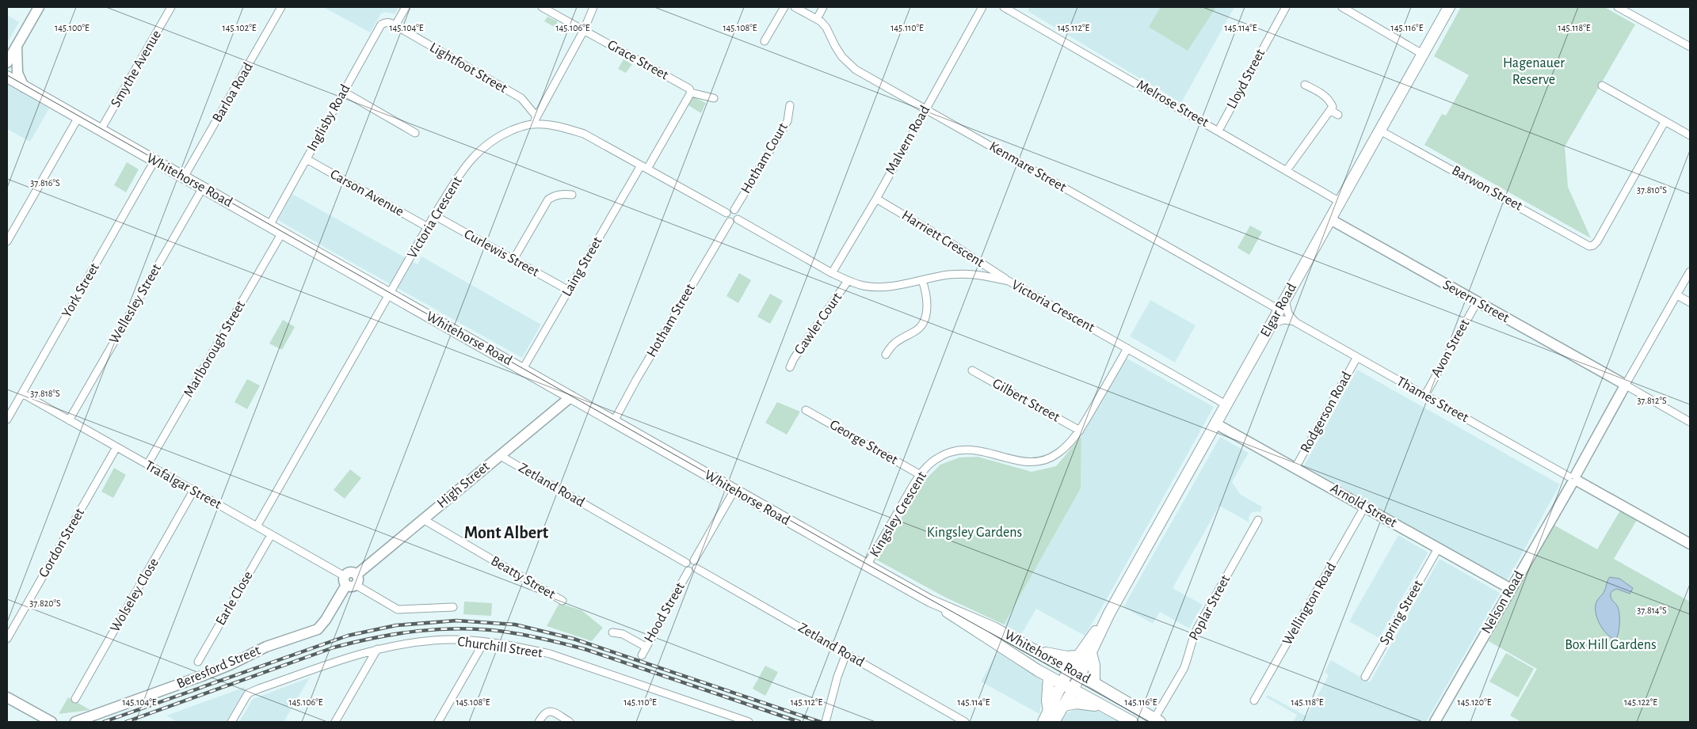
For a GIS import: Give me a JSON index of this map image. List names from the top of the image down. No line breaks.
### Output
{"streets":{"main road":["Whitehorse Road","Elgar Road"],"street":["Grace Street","Lightfoot Street","Smythe Avenue","Lloyd Street","Barloa Road","Melrose Street","Inglisby Road","Malvern Road","Hotham Court","Kenmare Street","Barwon Street","Carson Avenue","Victoria Crescent","Harriett Crescent","Curlewis Street","Laing Street","York Street","Severn Street","Wellesley Street","Hotham Street","Gawler Court","Avon Street","Marlborough Street","Thames Street","Gilbert Street","Rodgerson Road","George Street","Trafalgar Street","High Street","Zetland Road","Arnold Street","Kingsley Crescent","Gordon Street","Beatty Street","Wolseley Close","Earle Close","Nelson Road","Wellington Road","Poplar Street","Hood Street","Spring Street","Churchill Street","Beresford Street"]},"crossings":[["Grace Street","Laing Street"],["Lightfoot Street","Inglisby Road"],["Smythe Avenue","Whitehorse Road"],["Lloyd Street","Melrose Street"],["Barloa Road","Whitehorse Road"],["Melrose Street","Elgar Road"],["Inglisby Road","Whitehorse Road"],["Inglisby Road","Carson Avenue"],["Malvern Road","Kenmare Street"],["Malvern Road","Victoria Crescent"],["Malvern Road","Harriett Crescent"],["Hotham Court","Victoria Crescent"],["Hotham Court","Hotham Street"],["Kenmare Street","Elgar Road"],["Whitehorse Road","Victoria Crescent"],["Whitehorse Road","Laing Street"],["Whitehorse Road","York Street"],["Whitehorse Road","Wellesley Street"],["Whitehorse Road","Elgar Road"],["Whitehorse Road","Hotham Street"],["Whitehorse Road","Marlborough Street"],["Whitehorse Road","High Street"],["Whitehorse Road","Kingsley Crescent"],["Whitehorse Road","Poplar Street"],["Barwon Street","Elgar Road"],["Carson Avenue","Victoria Crescent"],["Victoria Crescent","Harriett Crescent"],["Victoria Crescent","Curlewis Street"],["Victoria Crescent","Laing Street"],["Victoria Crescent","Elgar Road"],["Victoria Crescent","Hotham Street"],["Victoria Crescent","Gawler Court"],["Victoria Crescent","Trafalgar Street"],["Victoria Crescent","Kingsley Crescent"],["Curlewis Street","Laing Street"],["York Street","Trafalgar Street"],["Severn Street","Elgar Road"],["Severn Street","Avon Street"],["Severn Street","Nelson Road"],["Wellesley Street","Trafalgar Street"],["Elgar Road","Arnold Street"],["Avon Street","Thames Street"],["Marlborough Street","Trafalgar Street"],["Thames Street","Rodgerson Road"],["Thames Street","Nelson Road"],["Gilbert Street","Kingsley Crescent"],["Rodgerson Road","Arnold Street"],["George Street","Kingsley Crescent"],["Trafalgar Street","High Street"],["Trafalgar Street","Gordon Street"],["Trafalgar Street","Wolseley Close"],["Trafalgar Street","Earle Close"],["High Street","Zetland Road"],["High Street","Beatty Street"],["High Street","Beresford Street"],["Zetland Road","Hood Street"],["Arnold Street","Nelson Road"],["Arnold Street","Wellington Road"],["Arnold Street","Spring Street"]],"districts":["Mont Albert"],"parks":["Hagenauer Reserve","Kingsley Gardens","Box Hill Gardens"],"coordinates":["145.104°E","145.112°E","145.114°E","145.118°E","145.100°E","145.102°E","145.106°E","145.108°E","145.110°E","145.116°E","37.816°S","37.810°S","37.818°S","37.812°S","37.820°S","37.814°S","145.120°E","145.122°E"]}
